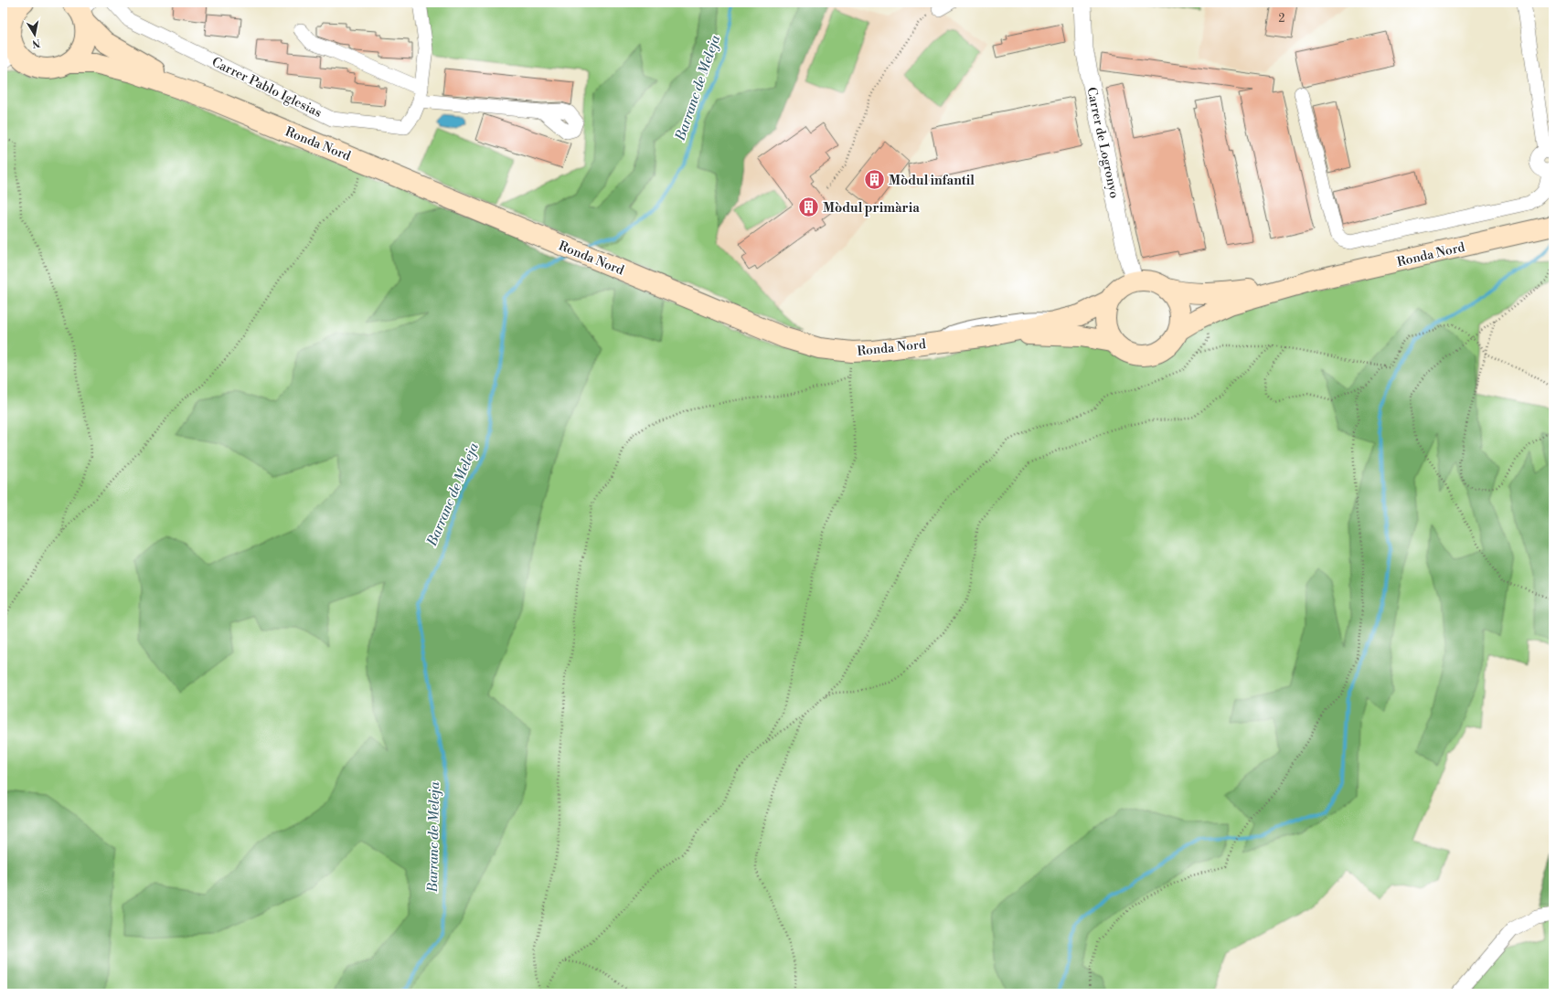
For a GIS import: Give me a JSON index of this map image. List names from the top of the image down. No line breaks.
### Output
{"streets":{"main road":["Ronda Nord"],"street":["Carrer Pablo Iglesias","Carrer de Logronyo"]},"crossings":[["Carrer de Logronyo","Ronda Nord"]],"water":["Barranc de Meleja"],"places":{"building":["Mòdul infantil","Mòdul primària"]},"house_numbers":["2"],"north":"bottom"}
